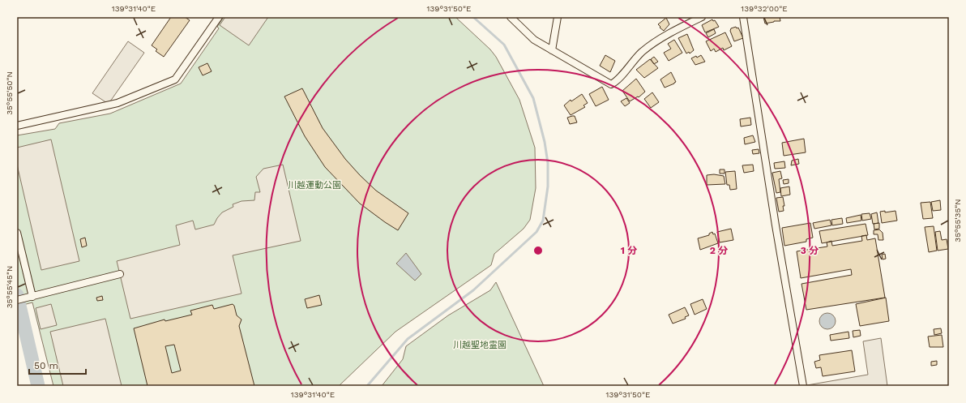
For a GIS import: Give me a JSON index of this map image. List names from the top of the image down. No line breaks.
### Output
{"parks":["川越運動公園","川越聖地霊園"],"scale_bar":"50 m","coordinates":["139°31'40\"E","139°31'50\"E","139°32'00\"E","35°55'50\"N","35°55'35\"N","35°55'45\"N"],"rings":["1 分","2 分","3 分"]}
